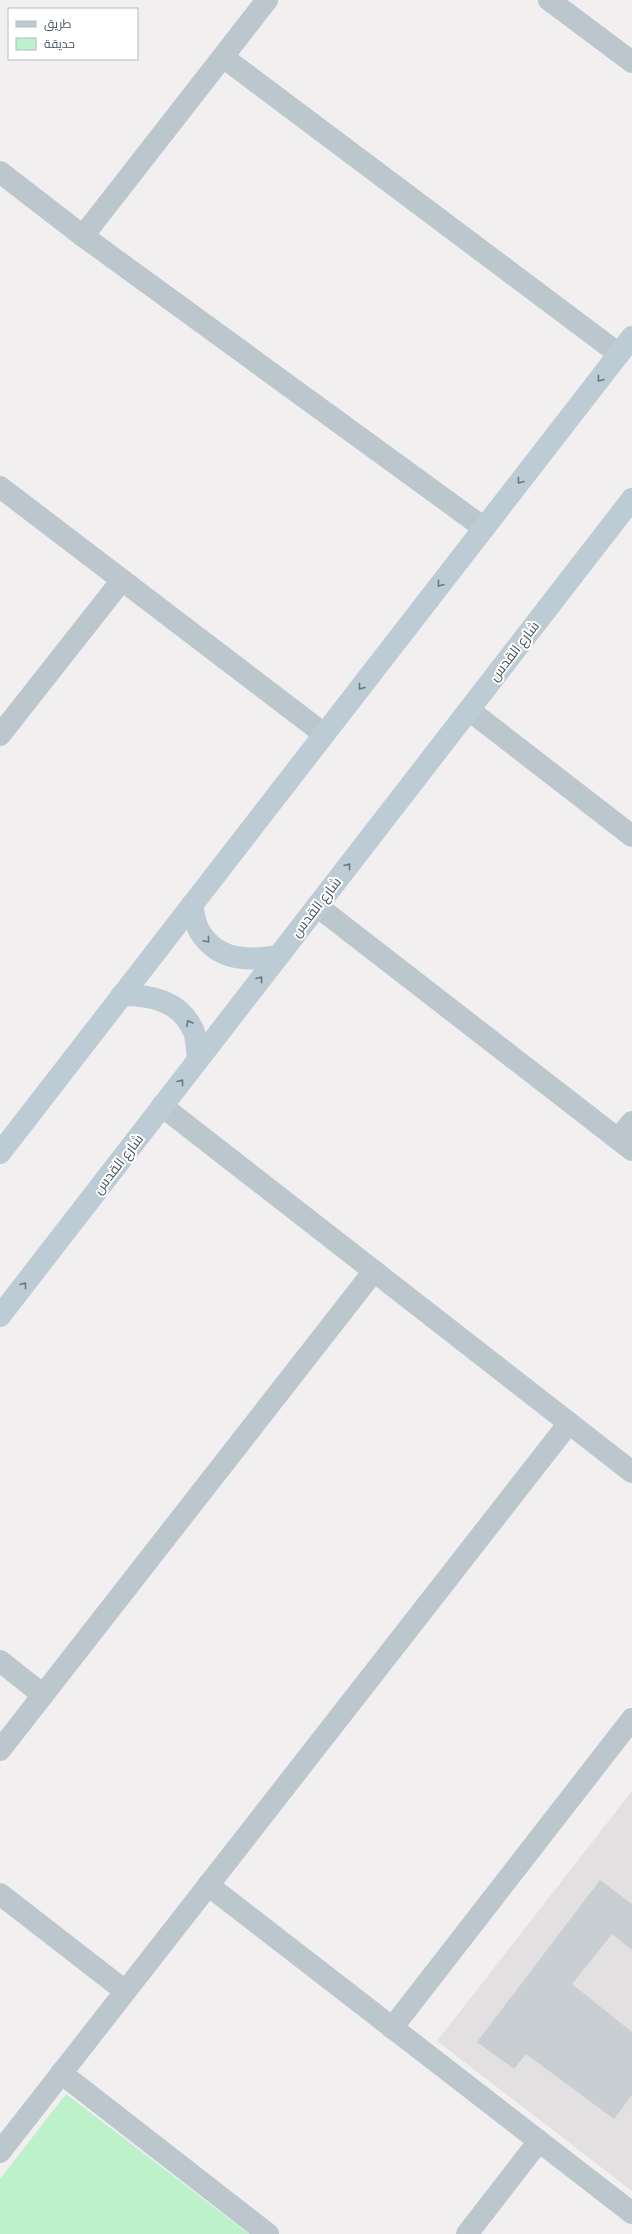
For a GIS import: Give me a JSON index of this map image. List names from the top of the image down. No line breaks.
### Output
{"streets":{"main road":["شارع القدس"]},"legend":["طريق","حديقة"]}
